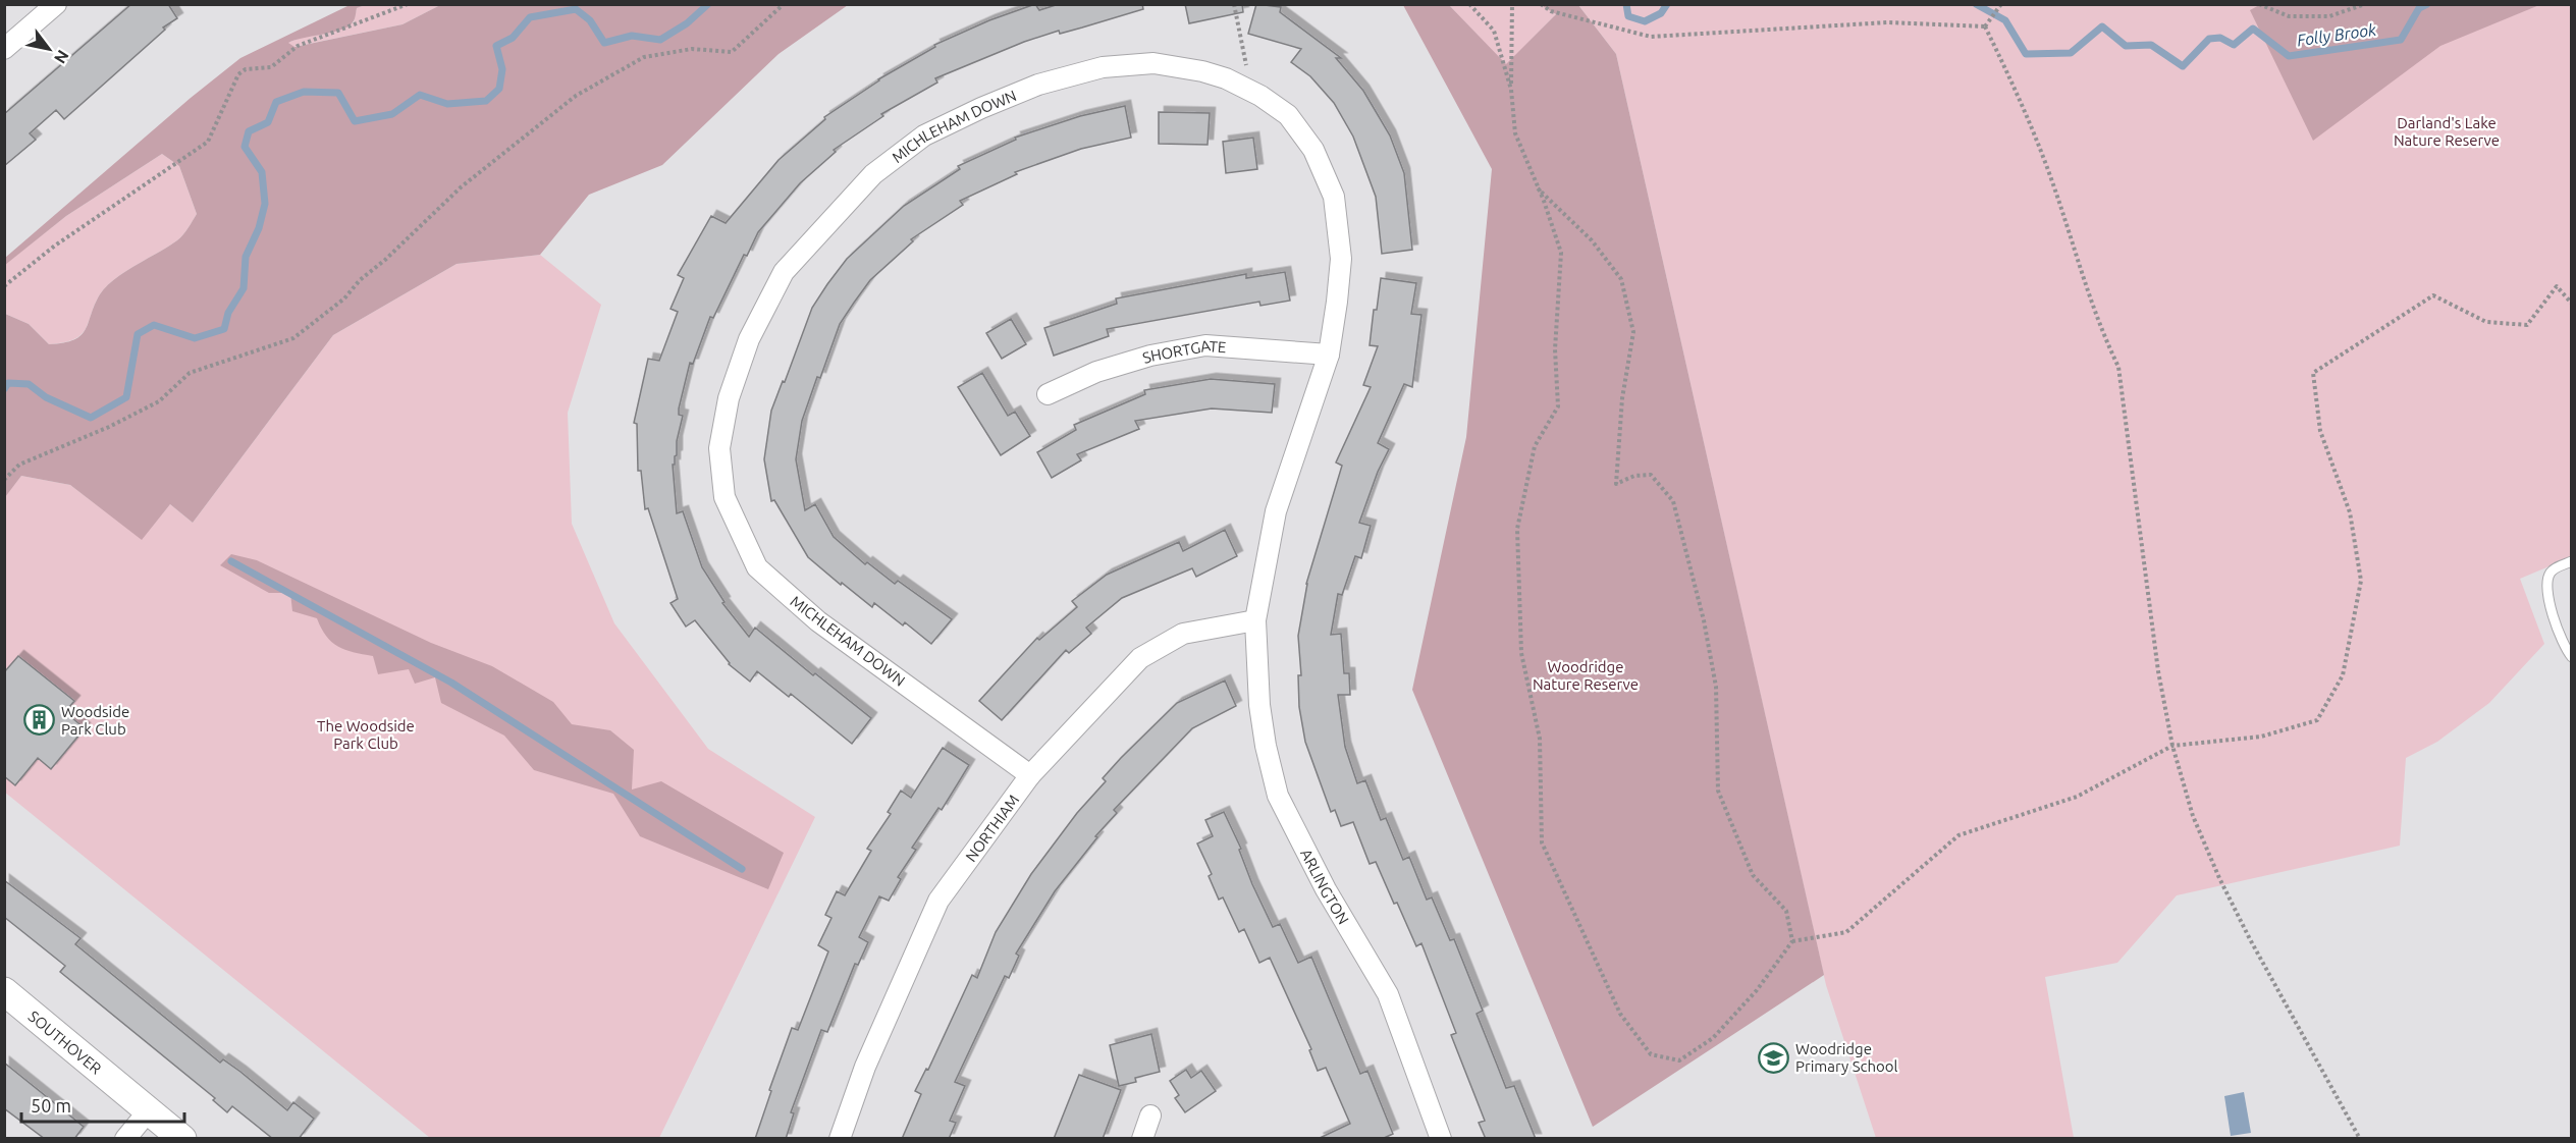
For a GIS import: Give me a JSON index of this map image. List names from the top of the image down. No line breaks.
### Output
{"streets":{"street":["MICHLEHAM DOWN","SHORTGATE","NORTHIAM","ARLINGTON","SOUTHOVER"]},"crossings":[["MICHLEHAM DOWN","SHORTGATE"],["MICHLEHAM DOWN","NORTHIAM"],["MICHLEHAM DOWN","ARLINGTON"],["NORTHIAM","ARLINGTON"]],"water":["Folly Brook"],"parks":["Darland's Lake Nature Reserve","Woodridge Nature Reserve","The Woodside Park Club"],"places":{"building":["Woodside Park Club"],"school or university":["Woodridge Primary School"]},"scale_bar":"50 m","north":"bottom right"}
